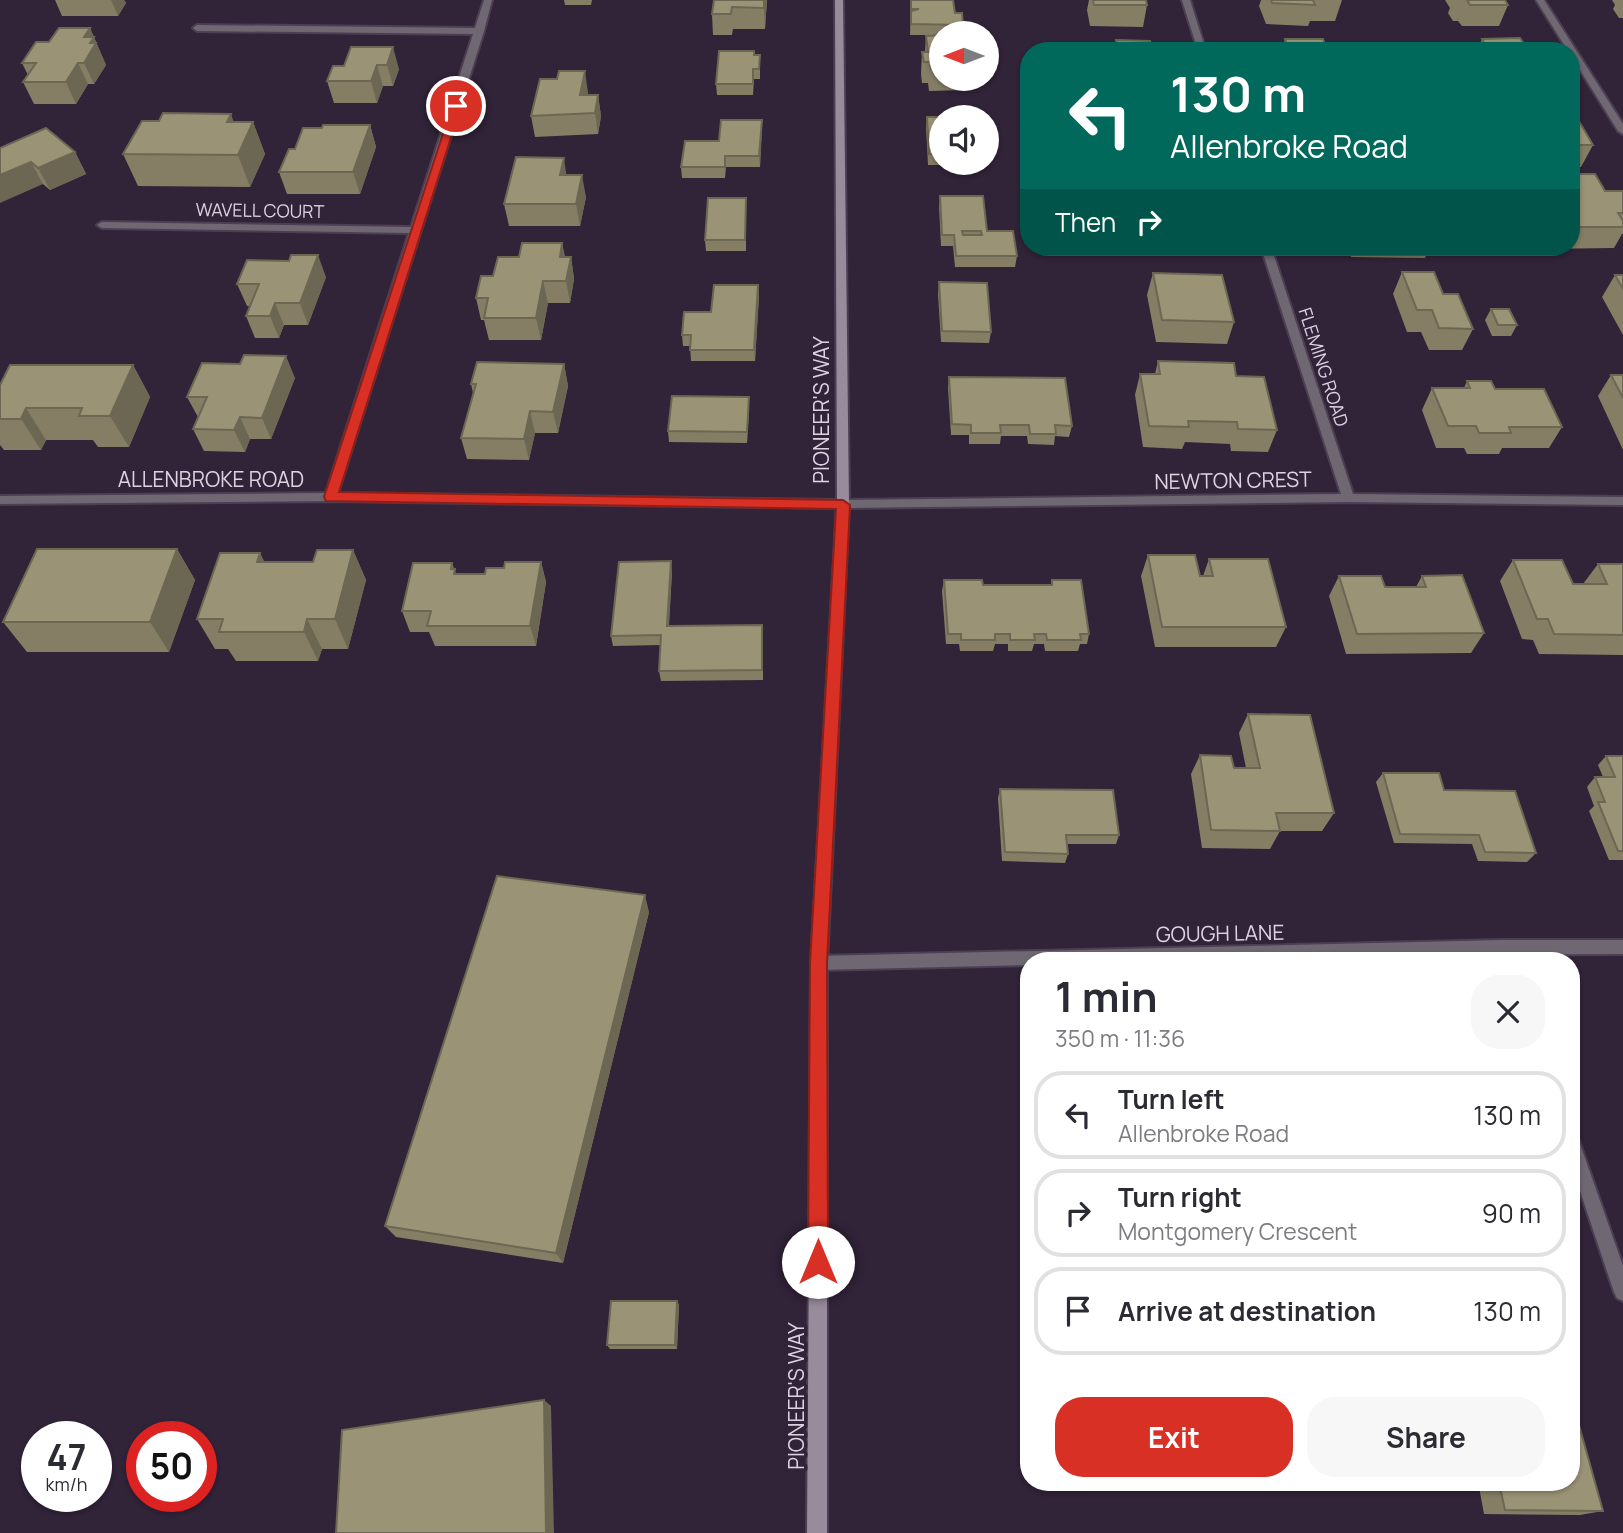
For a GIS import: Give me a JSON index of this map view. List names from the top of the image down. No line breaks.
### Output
{"streets":{"main road":["PIONEER'S WAY"],"street":["WAVELL COURT","FLEMING ROAD","ALLENBROKE ROAD","NEWTON CREST","GOUGH LANE"]},"crossings":[["FLEMING ROAD","NEWTON CREST"],["PIONEER'S WAY","ALLENBROKE ROAD"],["PIONEER'S WAY","NEWTON CREST"],["PIONEER'S WAY","GOUGH LANE"],["ALLENBROKE ROAD","NEWTON CREST"]],"north":"left","page":{"turn":["130 m","Allenbroke Road"],"then":"Then","heading":["1 min","350 m · 11:36"],"list":[{"name":"Turn left","note":"Allenbroke Road","value":"130 m"},{"name":"Turn right","note":"Montgomery Crescent","value":"90 m"},{"name":"Arrive at destination","value":"130 m"}],"buttons":["Exit","Share"],"speed":"47 km/h","limit":"50"}}
